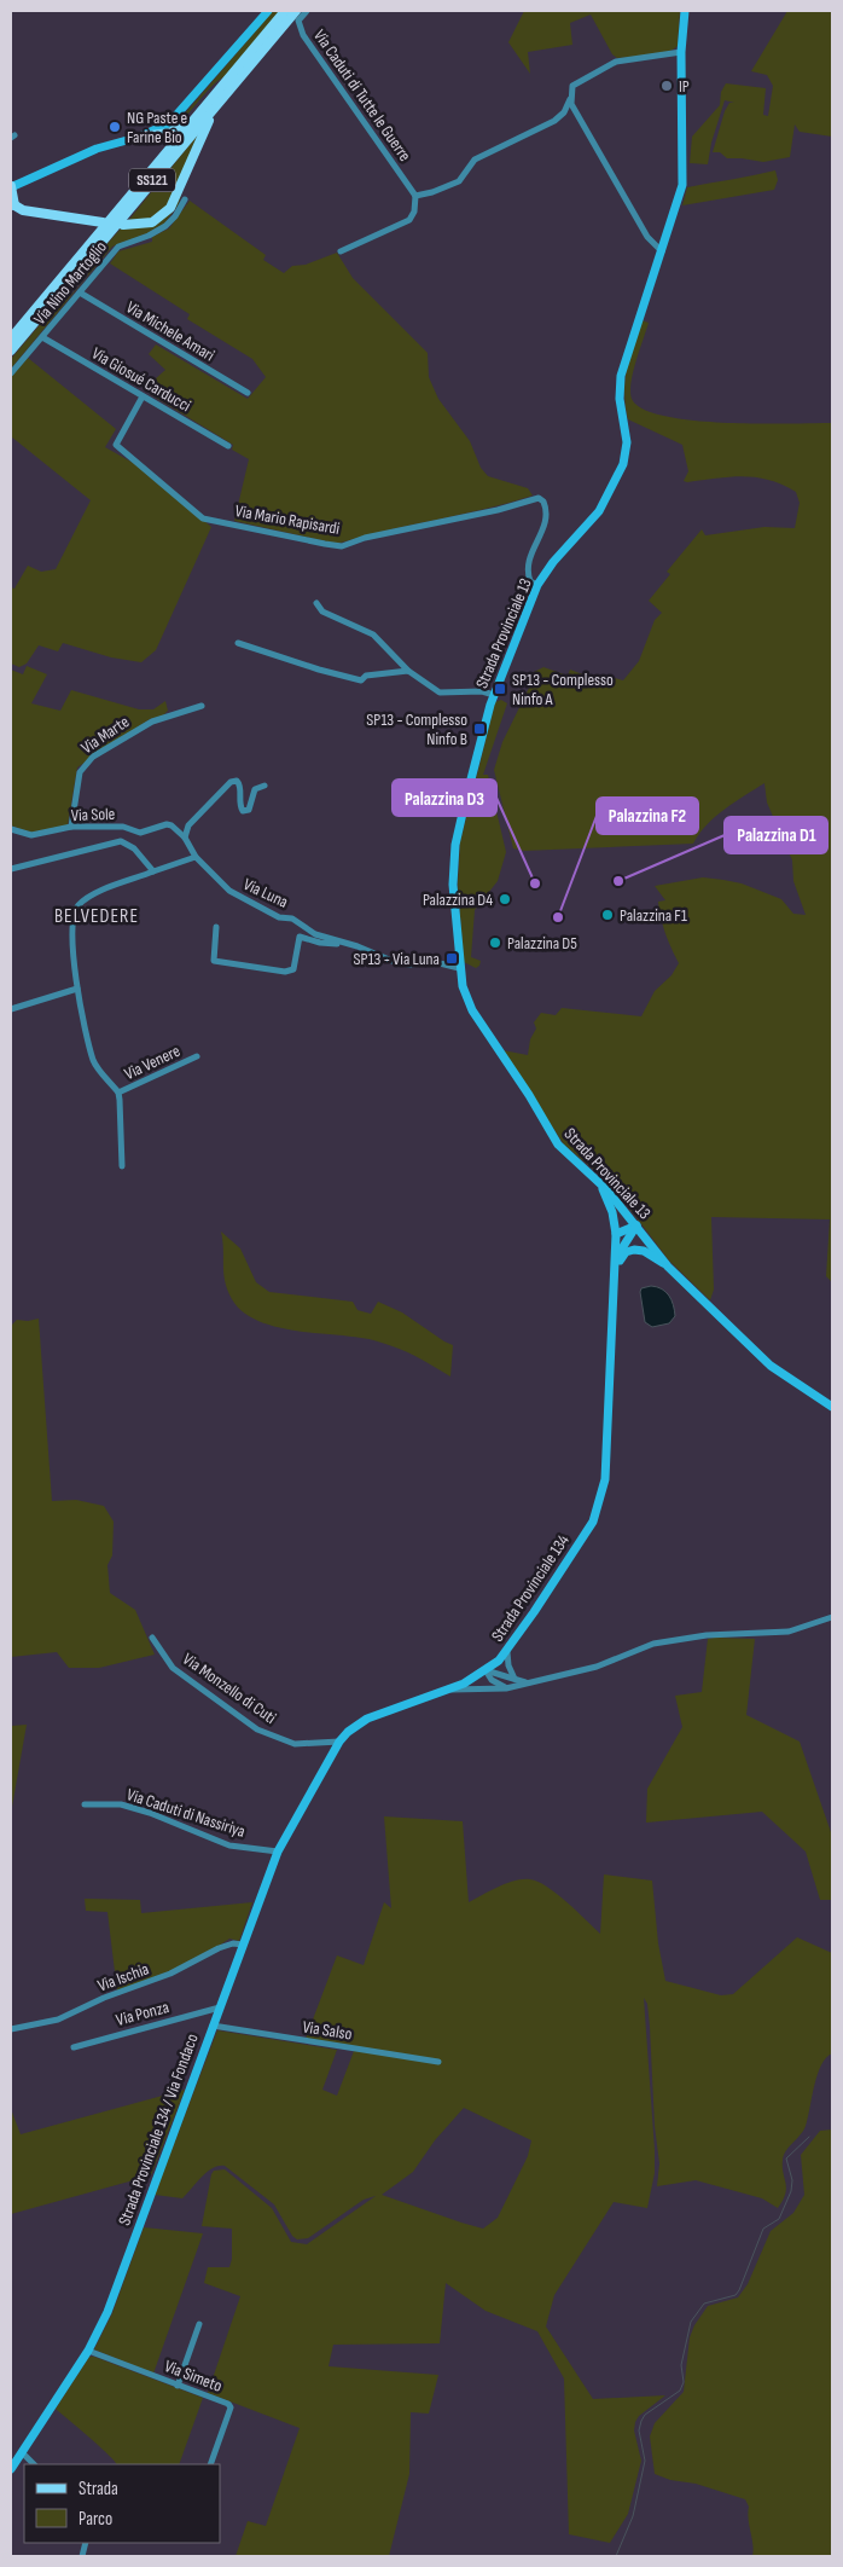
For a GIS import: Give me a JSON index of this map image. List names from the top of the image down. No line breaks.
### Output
{"streets":{"main road":["SS121","Strada Provinciale 13","Strada Provinciale 134","Strada Provinciale 134 / Via Fondaco"],"street":["Via Caduti di Tutte le Guerre","Via Nino Martoglio","Via Michele Amari","Via Giosué Carducci","Via Mario Rapisardi","Via Marte","Via Sole","Via Luna","Via Venere","Via Monzello di Cuti","Via Caduti di Nassiriya","Via Ischia","Via Ponza","Via Salso","Via Simeto"]},"crossings":[["Via Nino Martoglio","Via Michele Amari"],["Via Nino Martoglio","Via Giosué Carducci"],["Via Giosué Carducci","Via Mario Rapisardi"],["Via Mario Rapisardi","Strada Provinciale 13"],["Strada Provinciale 13","Via Luna"],["Via Marte","Via Sole"],["Strada Provinciale 134","Via Monzello di Cuti"],["Strada Provinciale 134","Via Caduti di Nassiriya"],["Strada Provinciale 134","Strada Provinciale 134 / Via Fondaco"],["Via Caduti di Nassiriya","Strada Provinciale 134 / Via Fondaco"],["Via Ischia","Strada Provinciale 134 / Via Fondaco"],["Via Ponza","Strada Provinciale 134 / Via Fondaco"],["Via Salso","Strada Provinciale 134 / Via Fondaco"],["Strada Provinciale 134 / Via Fondaco","Via Simeto"]],"districts":["BELVEDERE"],"places":{"other":["IP","NG Paste e Farine Bio","Palazzina D1","Palazzina D3","Palazzina D4","Palazzina F1","Palazzina F2","Palazzina D5"],"transit":["SP13 - Complesso Ninfo A","SP13 - Complesso Ninfo B","SP13 - Via Luna"]},"legend":["Strada","Parco"]}
